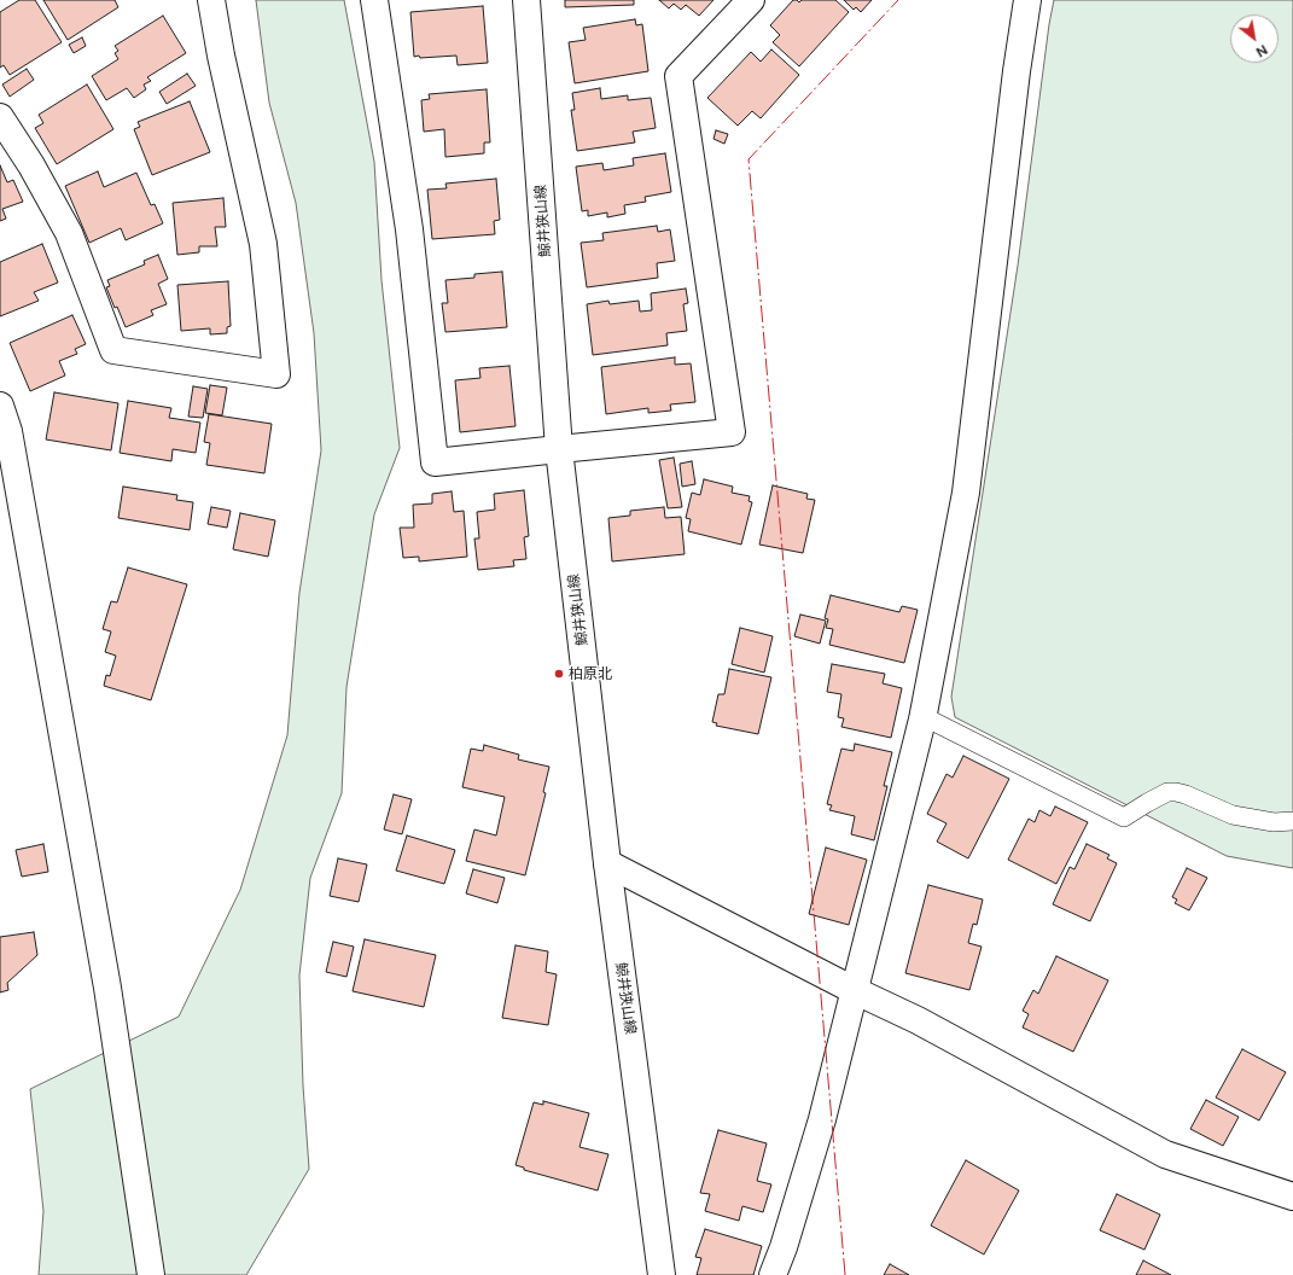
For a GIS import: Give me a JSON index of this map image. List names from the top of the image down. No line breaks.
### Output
{"streets":{"street":["鯨井狭山線"]},"places":["柏原北"],"north":"bottom right"}
